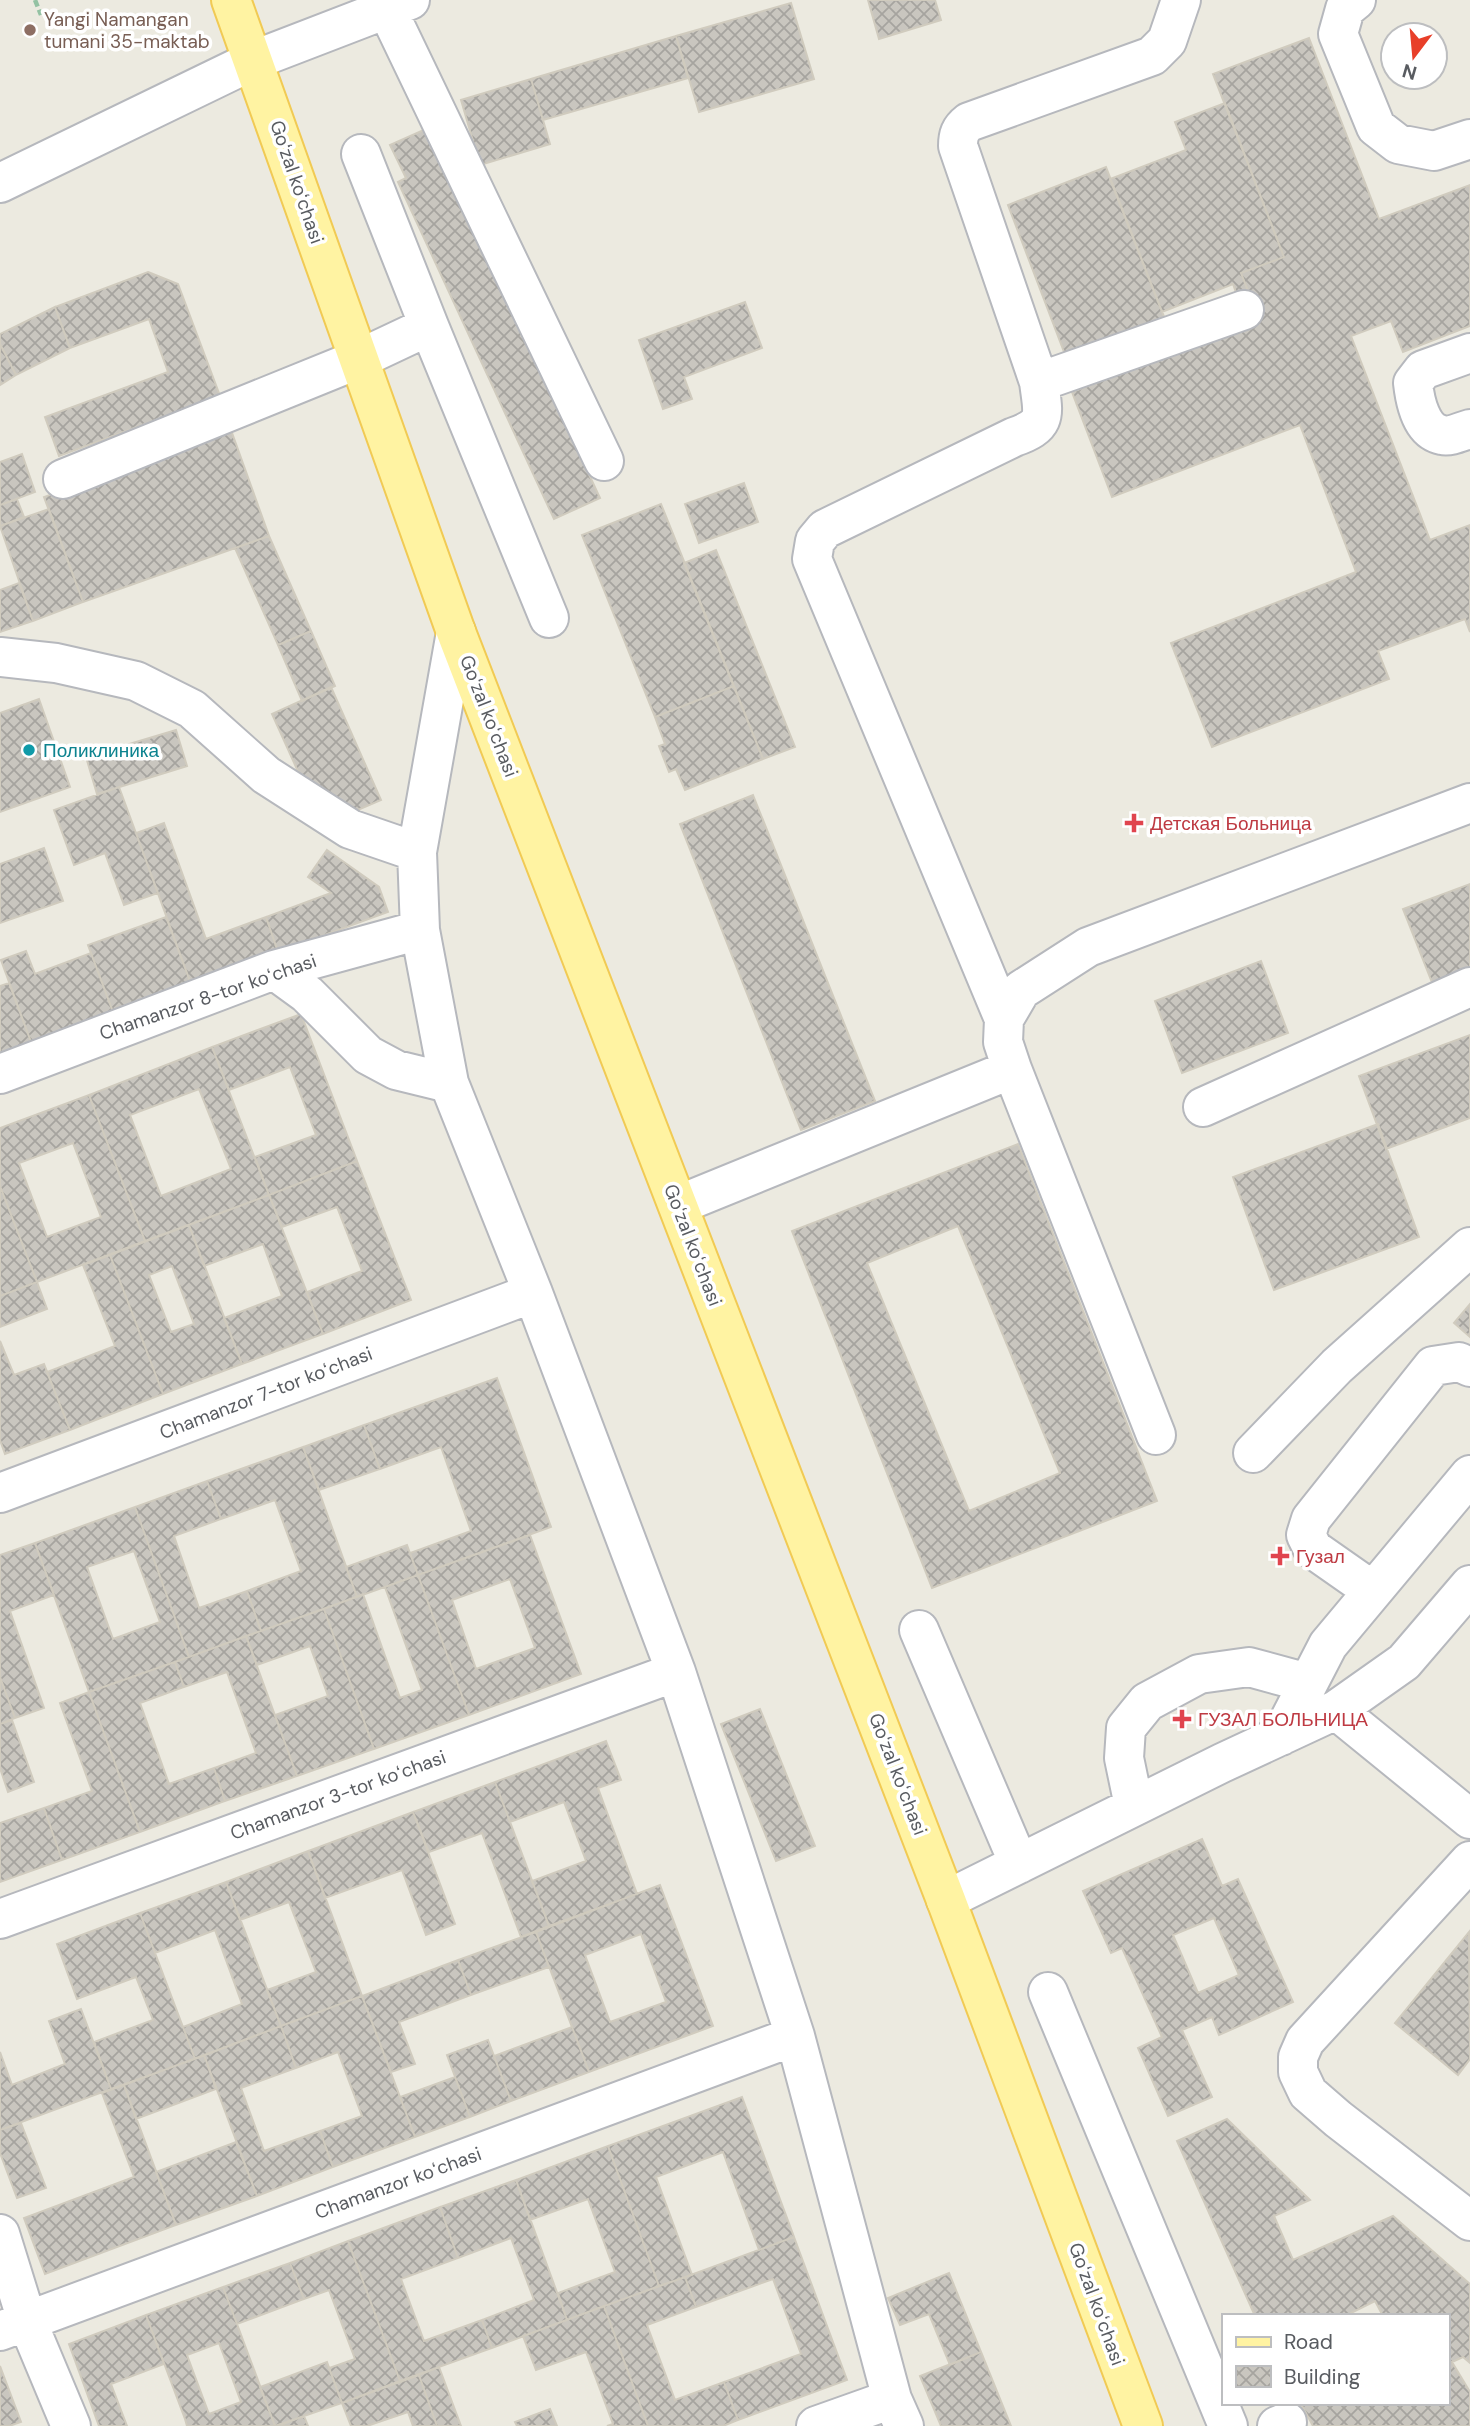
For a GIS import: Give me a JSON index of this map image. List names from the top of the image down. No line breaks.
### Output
{"streets":{"main road":["Goʻzal koʻchasi"],"street":["Chamanzor 8-tor koʻchasi","Chamanzor 7-tor koʻchasi","Chamanzor 3-tor koʻchasi","Chamanzor koʻchasi"]},"places":{"other":["Yangi Namangan tumani 35-maktab","Поликлиника"],"health":["Детская Больница","Гузал","ГУЗАЛ БОЛЬНИЦА"]},"legend":["Road","Building"],"north":"bottom"}
